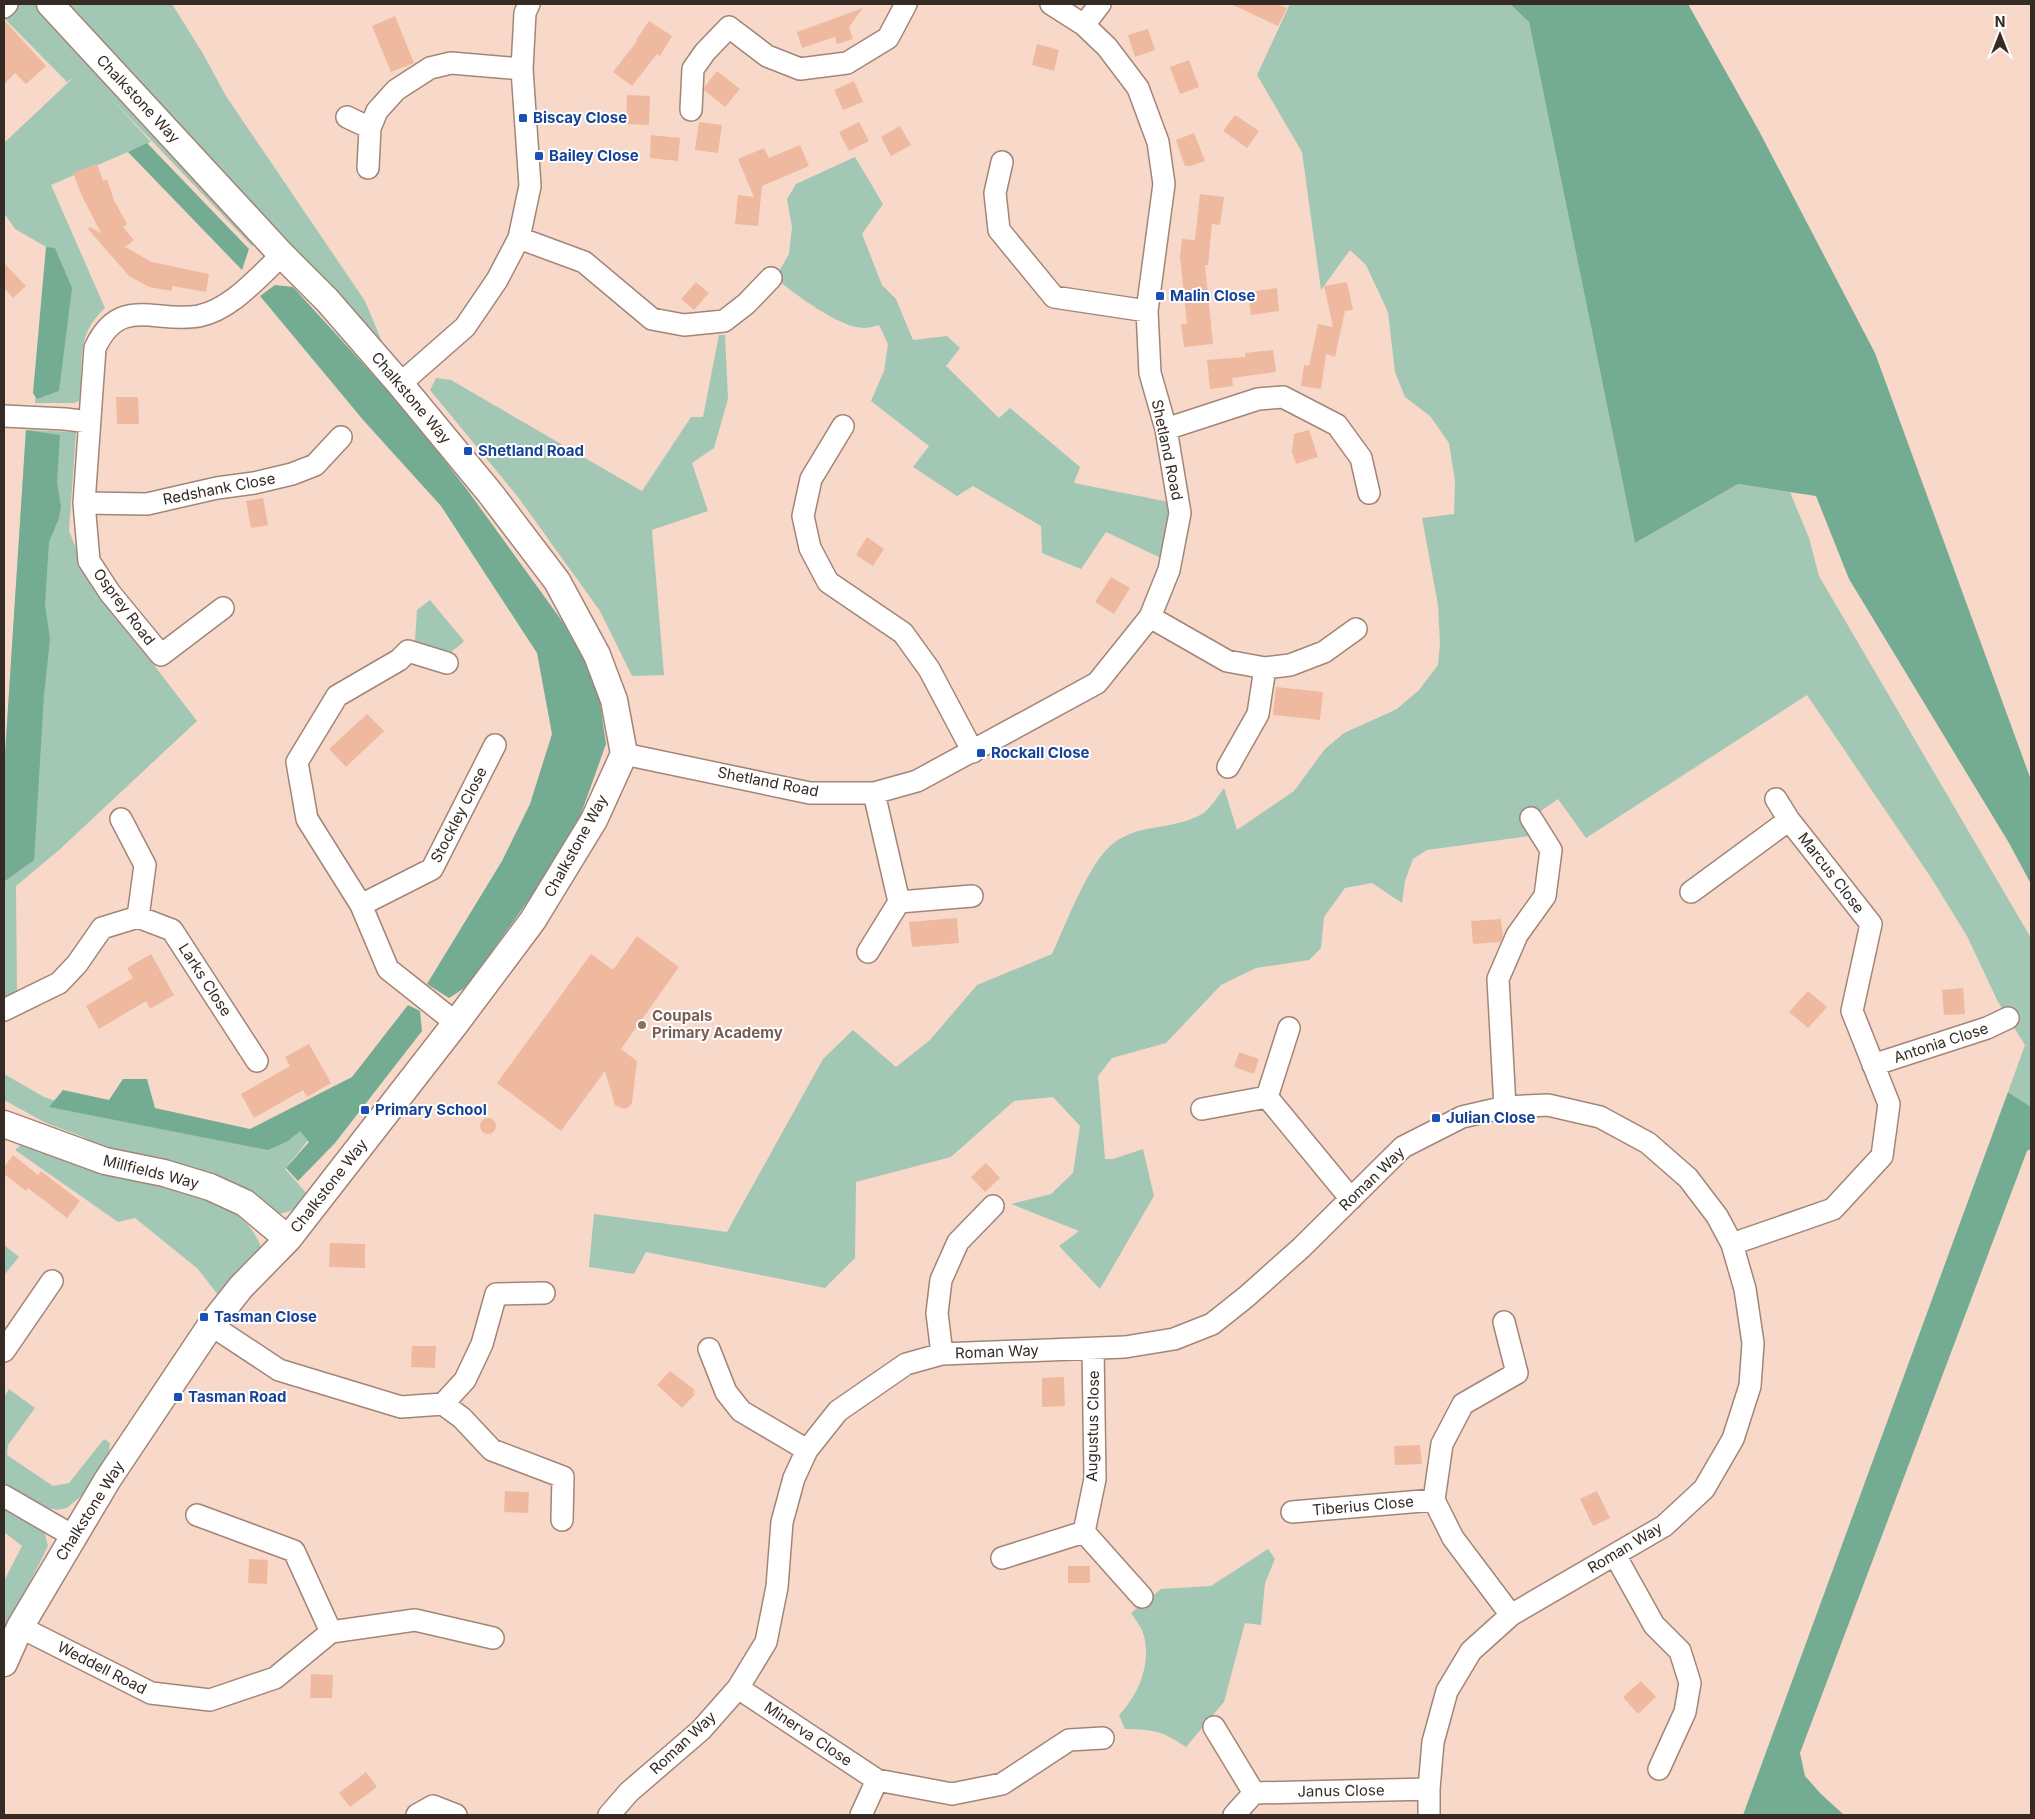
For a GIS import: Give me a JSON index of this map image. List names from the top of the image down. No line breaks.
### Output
{"streets":{"street":["Chalkstone Way","Shetland Road","Redshank Close","Osprey Road","Stockley Close","Marcus Close","Larks Close","Antonia Close","Millfields Way","Roman Way","Augustus Close","Tiberius Close","Weddell Road","Minerva Close","Janus Close"]},"crossings":[["Chalkstone Way","Shetland Road"],["Chalkstone Way","Osprey Road"],["Chalkstone Way","Millfields Way"],["Chalkstone Way","Weddell Road"],["Redshank Close","Osprey Road"],["Marcus Close","Antonia Close"],["Marcus Close","Roman Way"],["Roman Way","Augustus Close"],["Roman Way","Tiberius Close"],["Roman Way","Minerva Close"],["Roman Way","Janus Close"]],"places":{"transit":["Biscay Close","Bailey Close","Malin Close","Shetland Road","Rockall Close","Primary School","Julian Close","Tasman Close","Tasman Road"],"other":["Coupals Primary Academy"]},"north":"top"}
